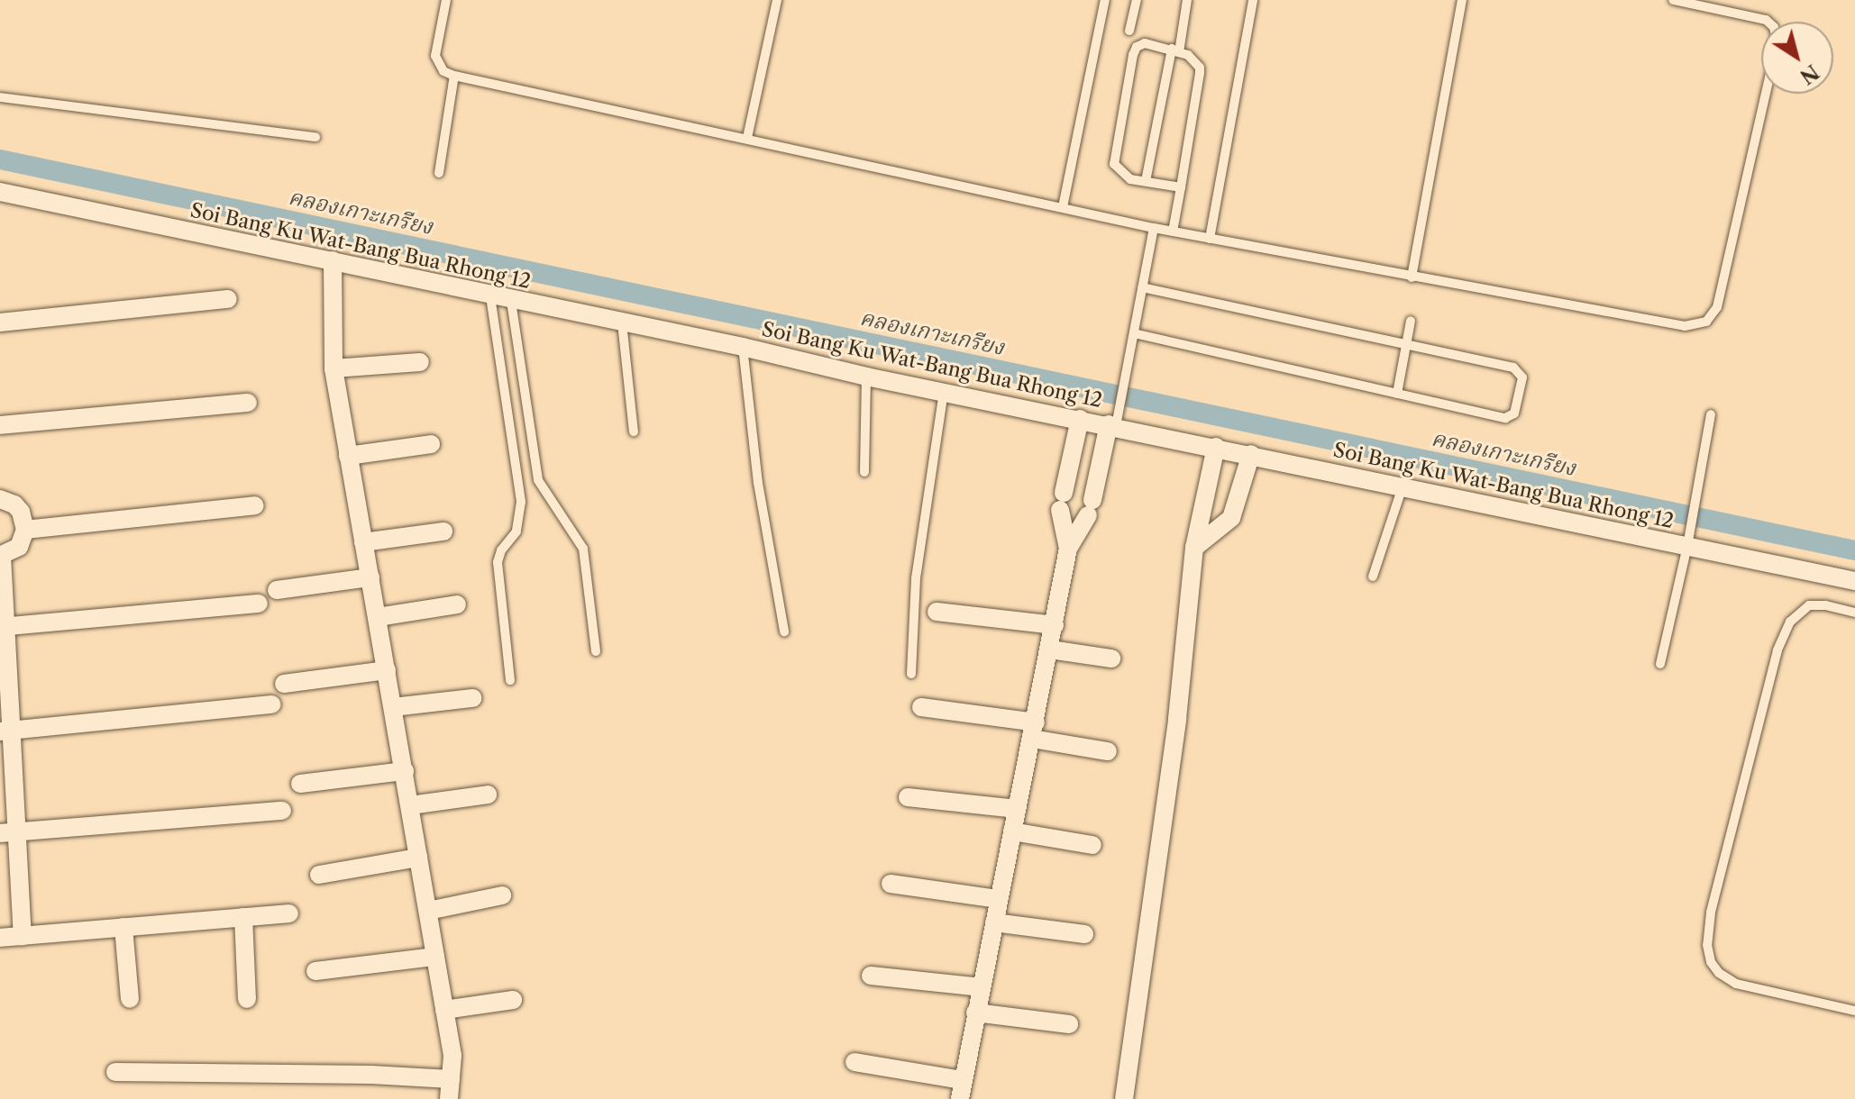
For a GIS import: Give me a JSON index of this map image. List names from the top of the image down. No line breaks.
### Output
{"streets":{"street":["Soi Bang Ku Wat-Bang Bua Rhong 12"]},"water":["คลองเกาะเกรียง"],"north":"bottom right"}
